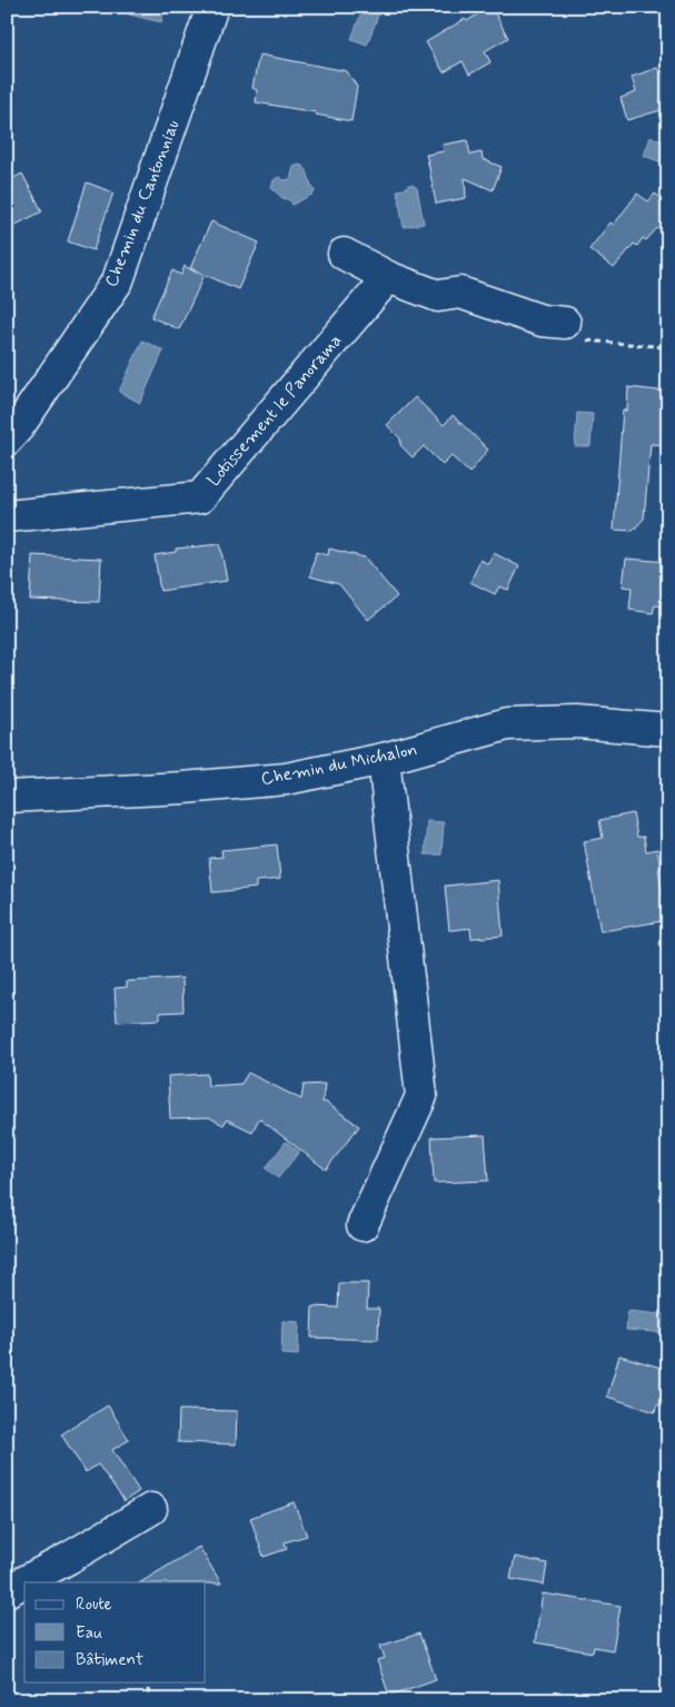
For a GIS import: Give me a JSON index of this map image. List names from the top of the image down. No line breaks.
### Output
{"streets":{"street":["Chemin du Cantonniau","Lotissement le Panorama","Chemin du Michalon"]},"legend":["Route","Eau","Bâtiment"]}
